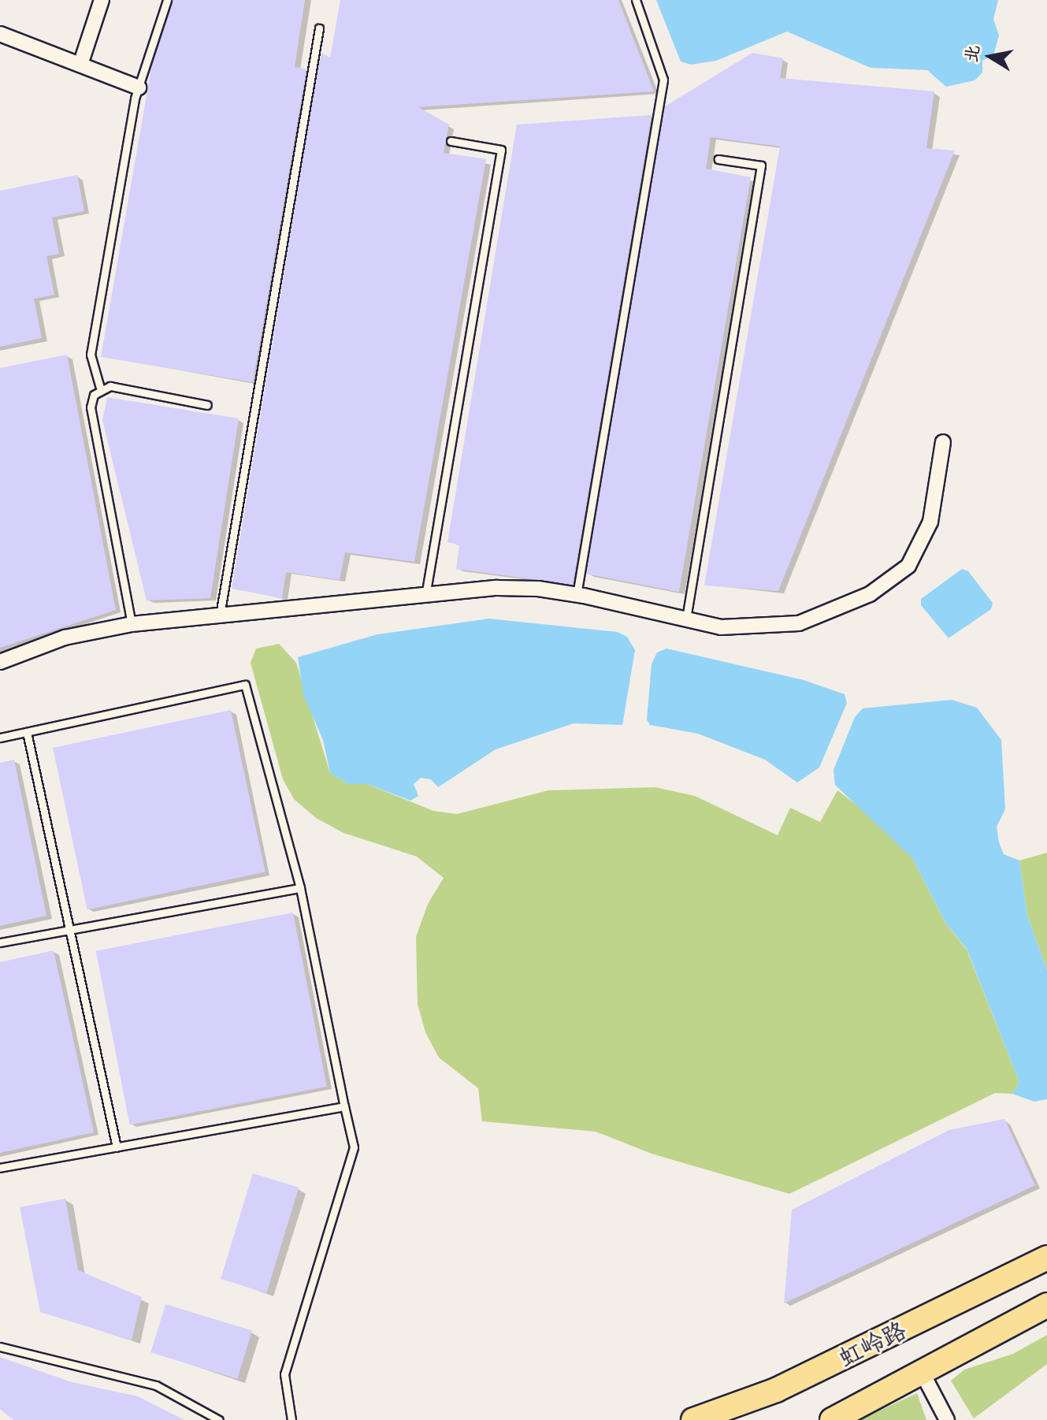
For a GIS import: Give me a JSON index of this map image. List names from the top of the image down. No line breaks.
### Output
{"streets":{"main road":["虹岭路"]},"north":"left"}
